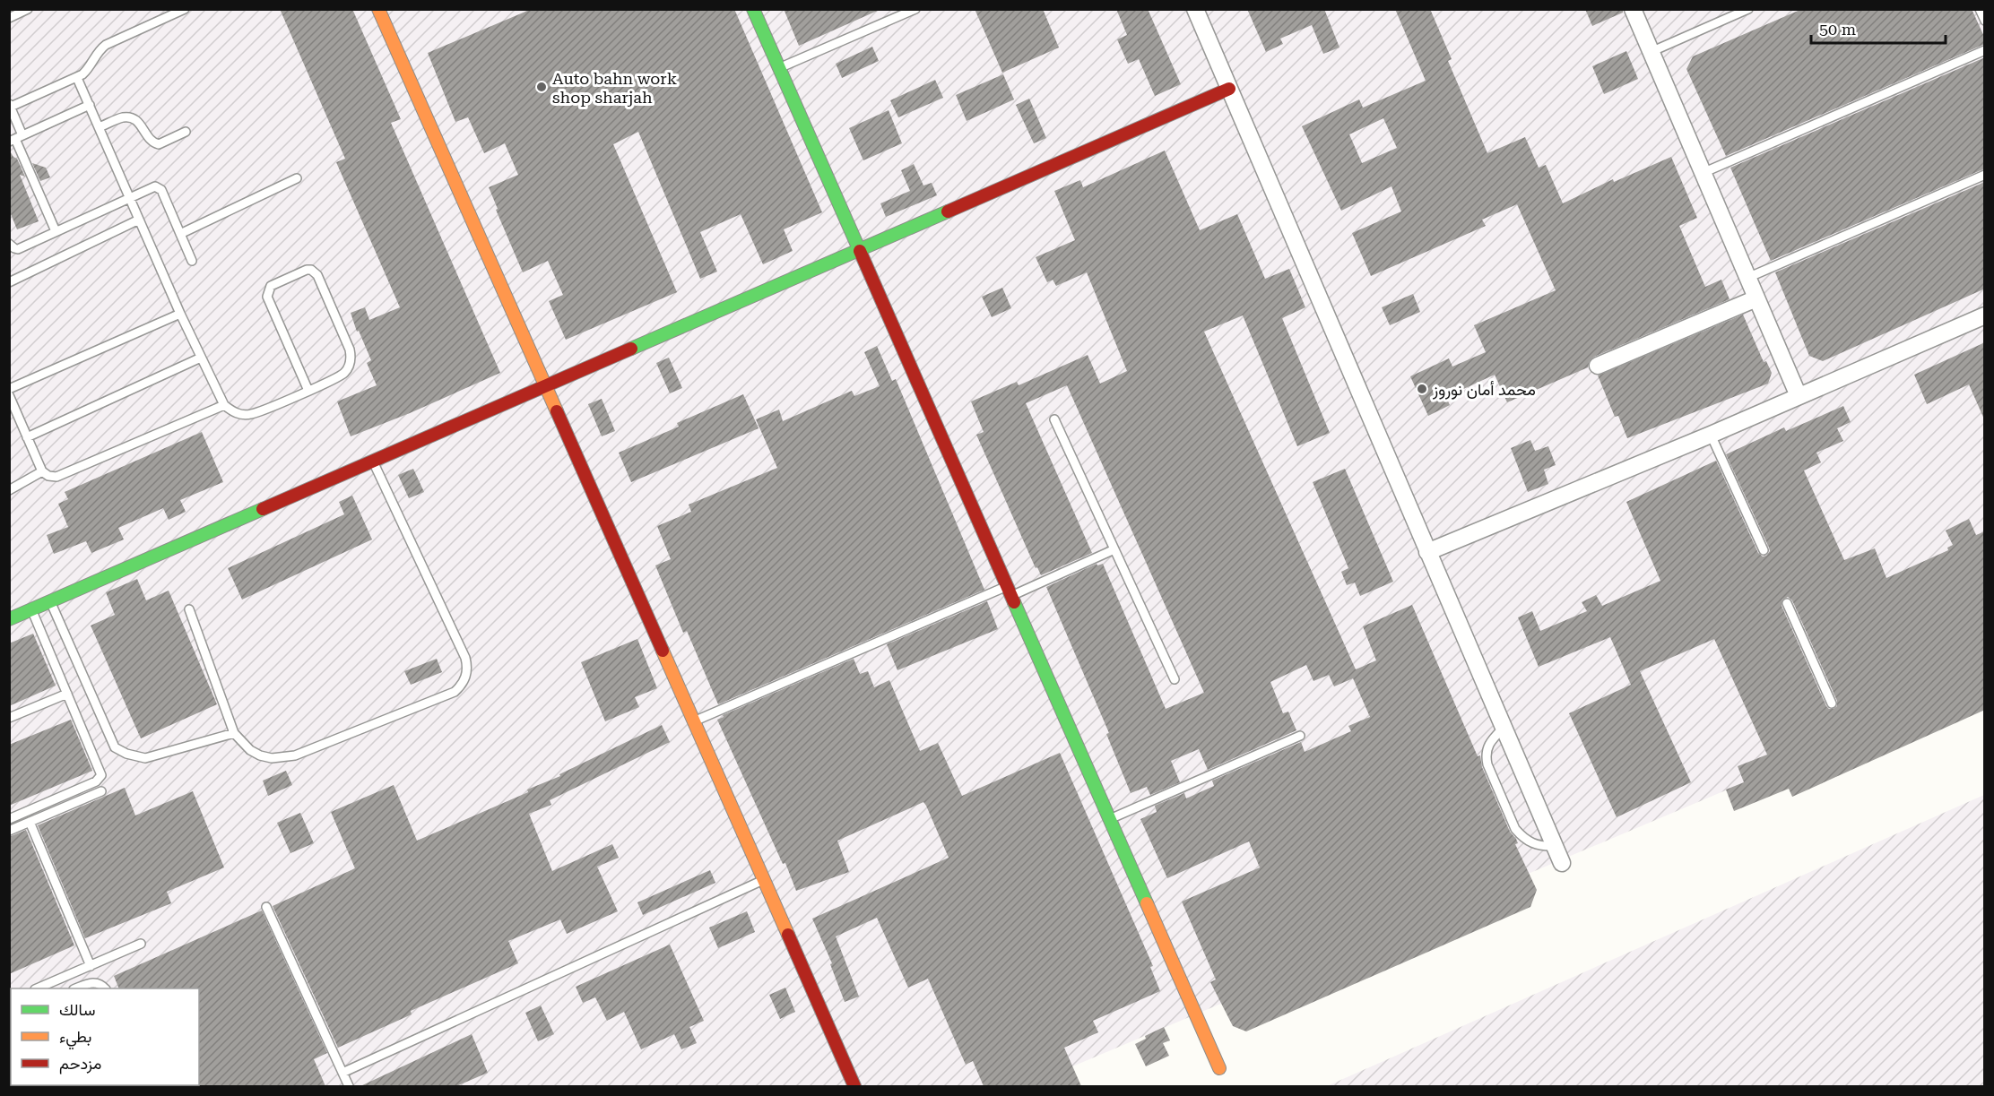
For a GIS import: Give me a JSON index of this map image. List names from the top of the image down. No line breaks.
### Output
{"places":["Auto bahn work shop sharjah","محمد أمان نوروز"],"legend":["سالك","بطيء","مزدحم"],"scale_bar":"50 m"}
